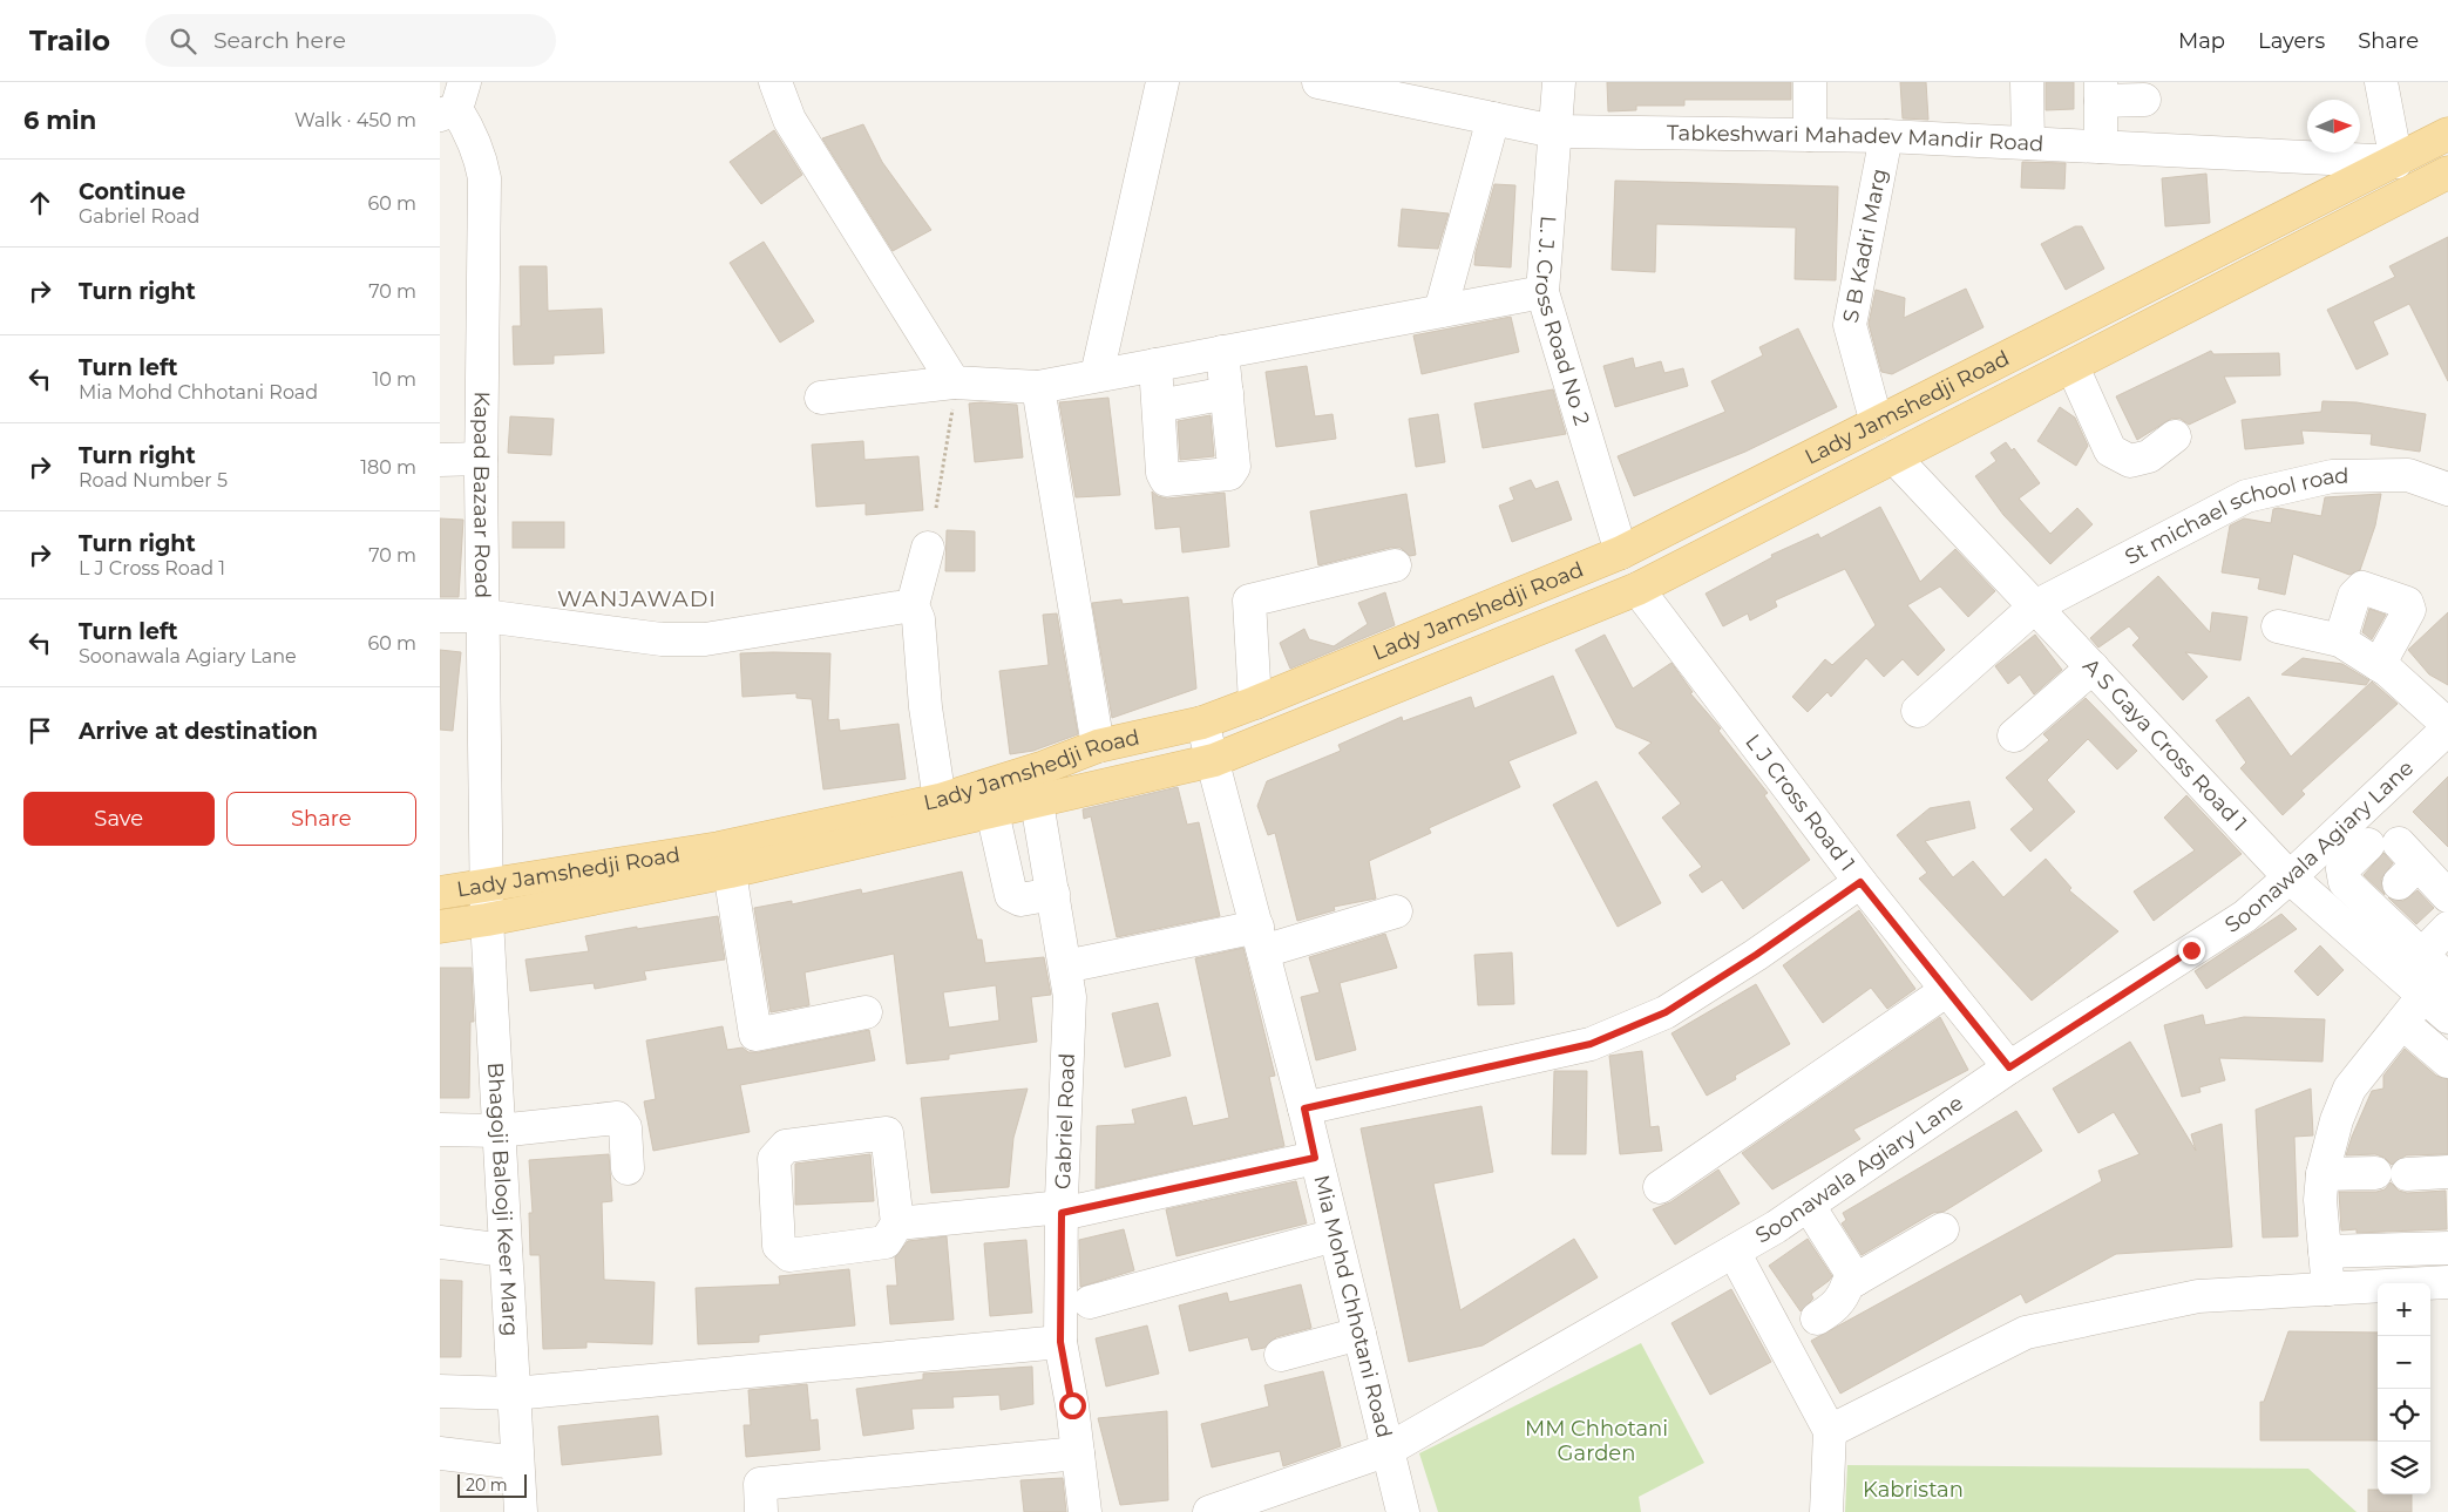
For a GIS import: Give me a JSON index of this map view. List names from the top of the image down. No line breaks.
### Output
{"streets":{"main road":["Lady Jamshedji Road"],"street":["Tabkeshwari Mahadev Mandir Road","S B Kadri Marg","L. J. Cross Road No 2","Kapad Bazaar Road","St michael school road","A S Gaya Cross Road 1","L J Cross Road 1","Soonawala Agiary Lane","Gabriel Road","Bhagoji Balooji Keer Marg","Mia Mohd Chhotani Road"]},"crossings":[["Tabkeshwari Mahadev Mandir Road","S B Kadri Marg"],["Tabkeshwari Mahadev Mandir Road","L. J. Cross Road No 2"],["Tabkeshwari Mahadev Mandir Road","Lady Jamshedji Road"],["S B Kadri Marg","Lady Jamshedji Road"],["L. J. Cross Road No 2","Lady Jamshedji Road"],["Lady Jamshedji Road","Kapad Bazaar Road"],["Lady Jamshedji Road","A S Gaya Cross Road 1"],["Lady Jamshedji Road","L J Cross Road 1"],["Lady Jamshedji Road","Gabriel Road"],["Lady Jamshedji Road","Bhagoji Balooji Keer Marg"],["Lady Jamshedji Road","Mia Mohd Chhotani Road"],["Kapad Bazaar Road","Bhagoji Balooji Keer Marg"],["St michael school road","A S Gaya Cross Road 1"],["A S Gaya Cross Road 1","Soonawala Agiary Lane"],["L J Cross Road 1","Soonawala Agiary Lane"],["Soonawala Agiary Lane","Mia Mohd Chhotani Road"]],"districts":["WANJAWADI"],"parks":["MM Chhotani Garden","Kabristan"],"scale_bar":"20 m","north":"right","page":{"header":"Trailo","search":"Search here","nav":["Map","Layers","Share"],"heading":["6 min","Walk · 450 m"],"list":[["Continue","Gabriel Road","60 m"],["Turn right","70 m"],["Turn left","Mia Mohd Chhotani Road","10 m"],["Turn right","Road Number 5","180 m"],["Turn right","L J Cross Road 1","70 m"],["Turn left","Soonawala Agiary Lane","60 m"],"Arrive at destination"],"buttons":["Save","Share"],"map_buttons":["+","−"],"scale":"20 m"}}
